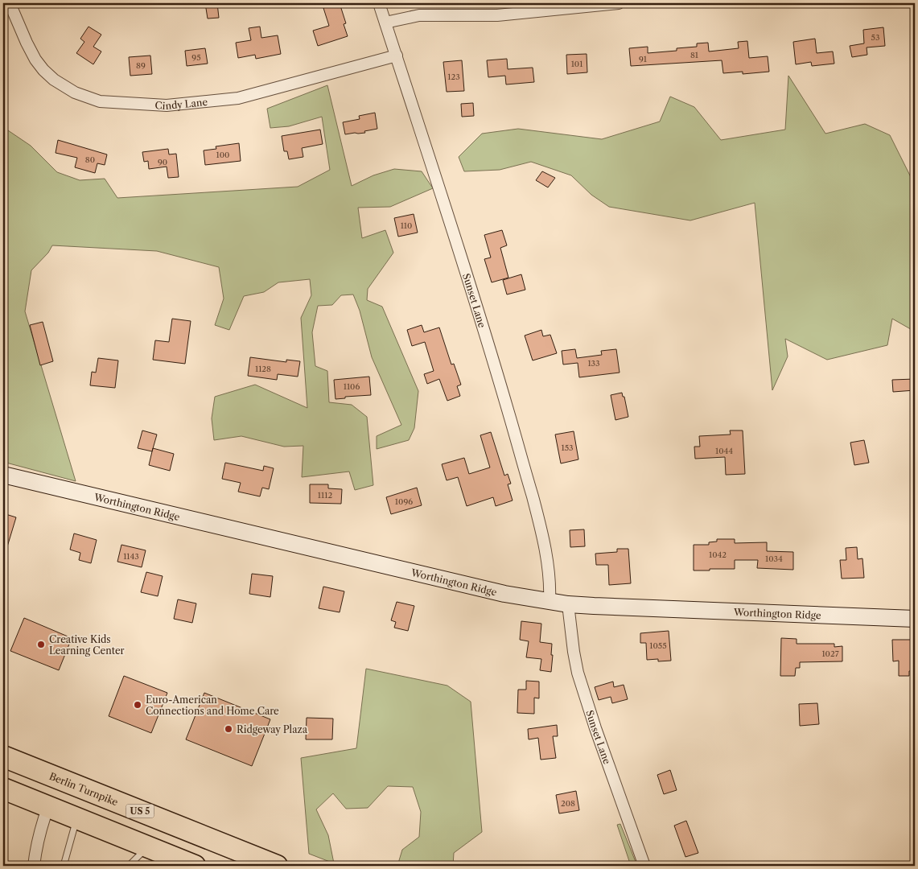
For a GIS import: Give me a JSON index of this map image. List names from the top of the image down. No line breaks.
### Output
{"streets":{"highway":["Berlin Turnpike","US 5"],"street":["Cindy Lane","Sunset Lane","Worthington Ridge"]},"crossings":[["Cindy Lane","Sunset Lane"],["Sunset Lane","Worthington Ridge"]],"places":["Creative Kids Learning Center","Euro-American Connections and Home Care","Ridgeway Plaza"],"house_numbers":["53","81","95","91","101","89","123","100","80","90","110","133","1128","1106","153","1044","1112","1096","1042","1143","1034","1055","1027","208"]}
